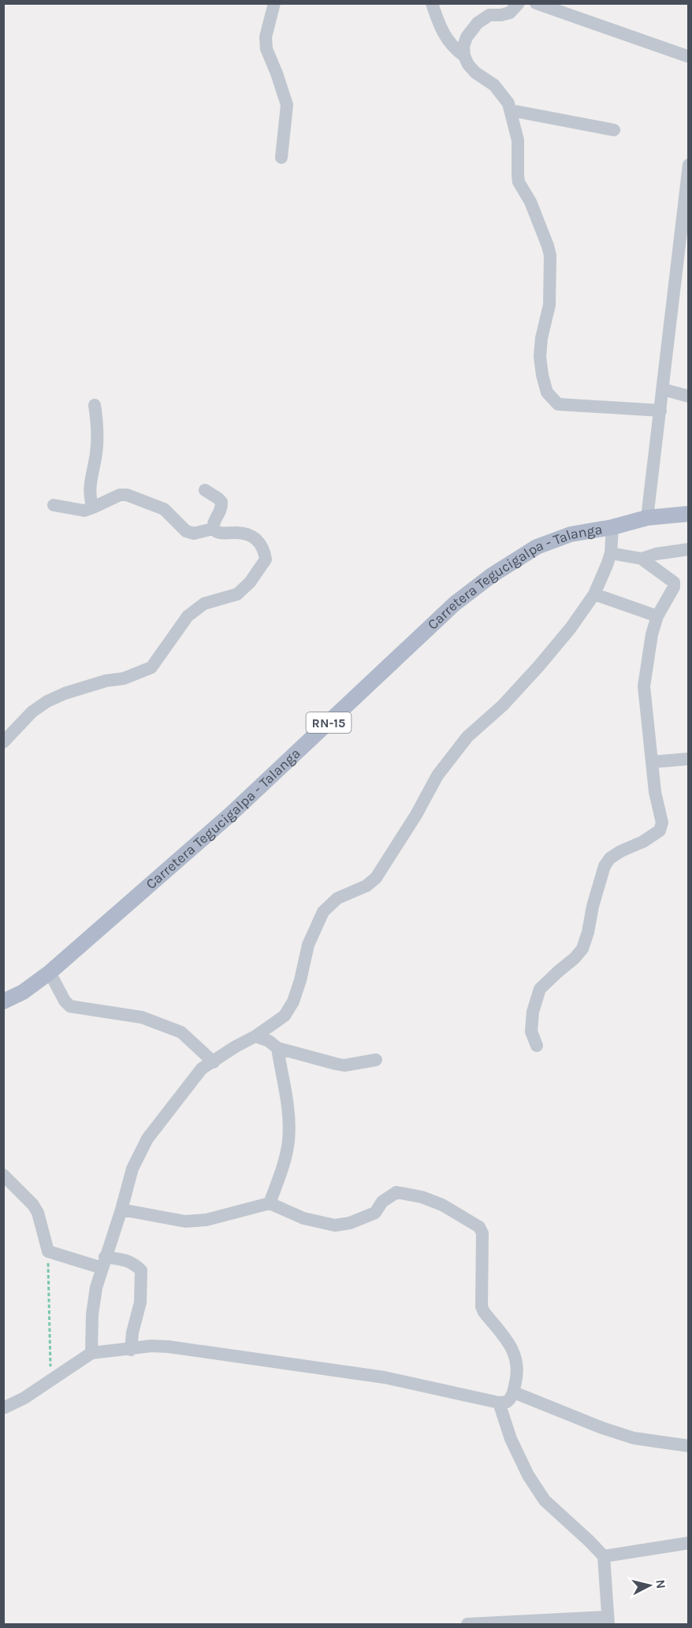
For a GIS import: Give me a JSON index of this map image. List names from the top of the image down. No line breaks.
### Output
{"streets":{"main road":["Carretera Tegucigalpa - Talanga","RN-15"]},"north":"right"}
